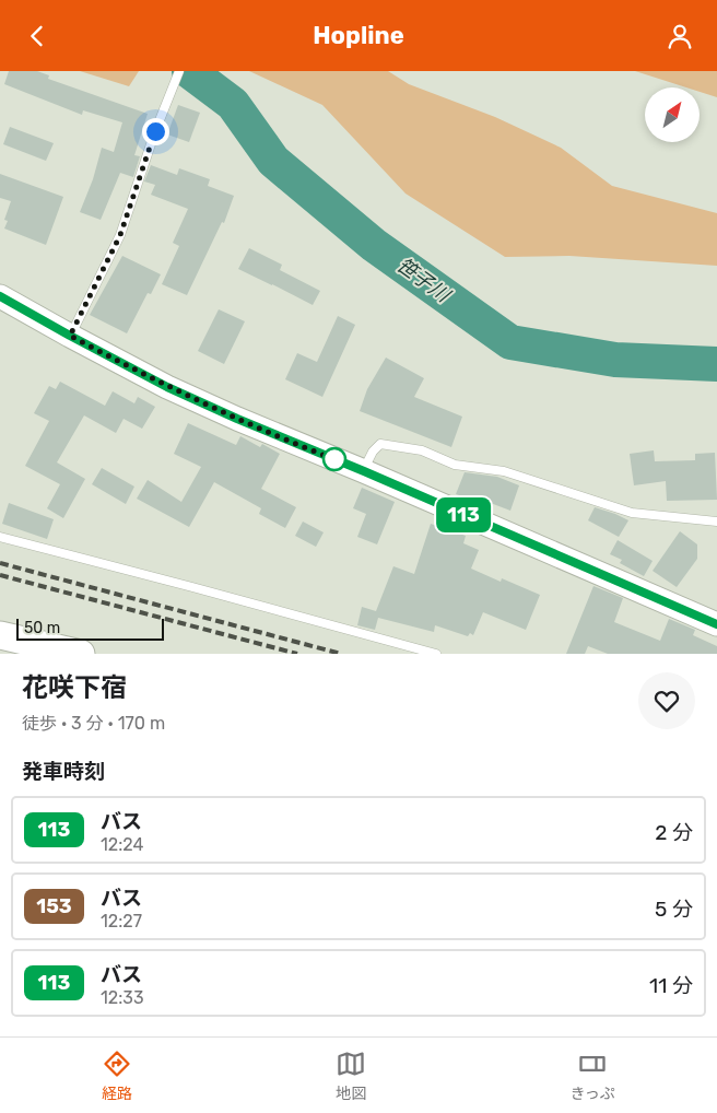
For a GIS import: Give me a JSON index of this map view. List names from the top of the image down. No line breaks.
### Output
{"water":["笹子川"],"lines":["bus line 113"],"scale_bar":"50 m","north":"top right","page":{"header":"Hopline","on_map":"113","scale":"50 m","heading":[["花咲下宿","徒歩 · 3 分 · 170 m"],"発車時刻"],"list":[{"mark":"113","name":"バス","note":"12:24","value":"2 分"},{"mark":"153","name":"バス","note":"12:27","value":"5 分"},{"mark":"113","name":"バス","note":"12:33","value":"11 分"}],"tabs":["経路","地図","きっぷ"]}}
